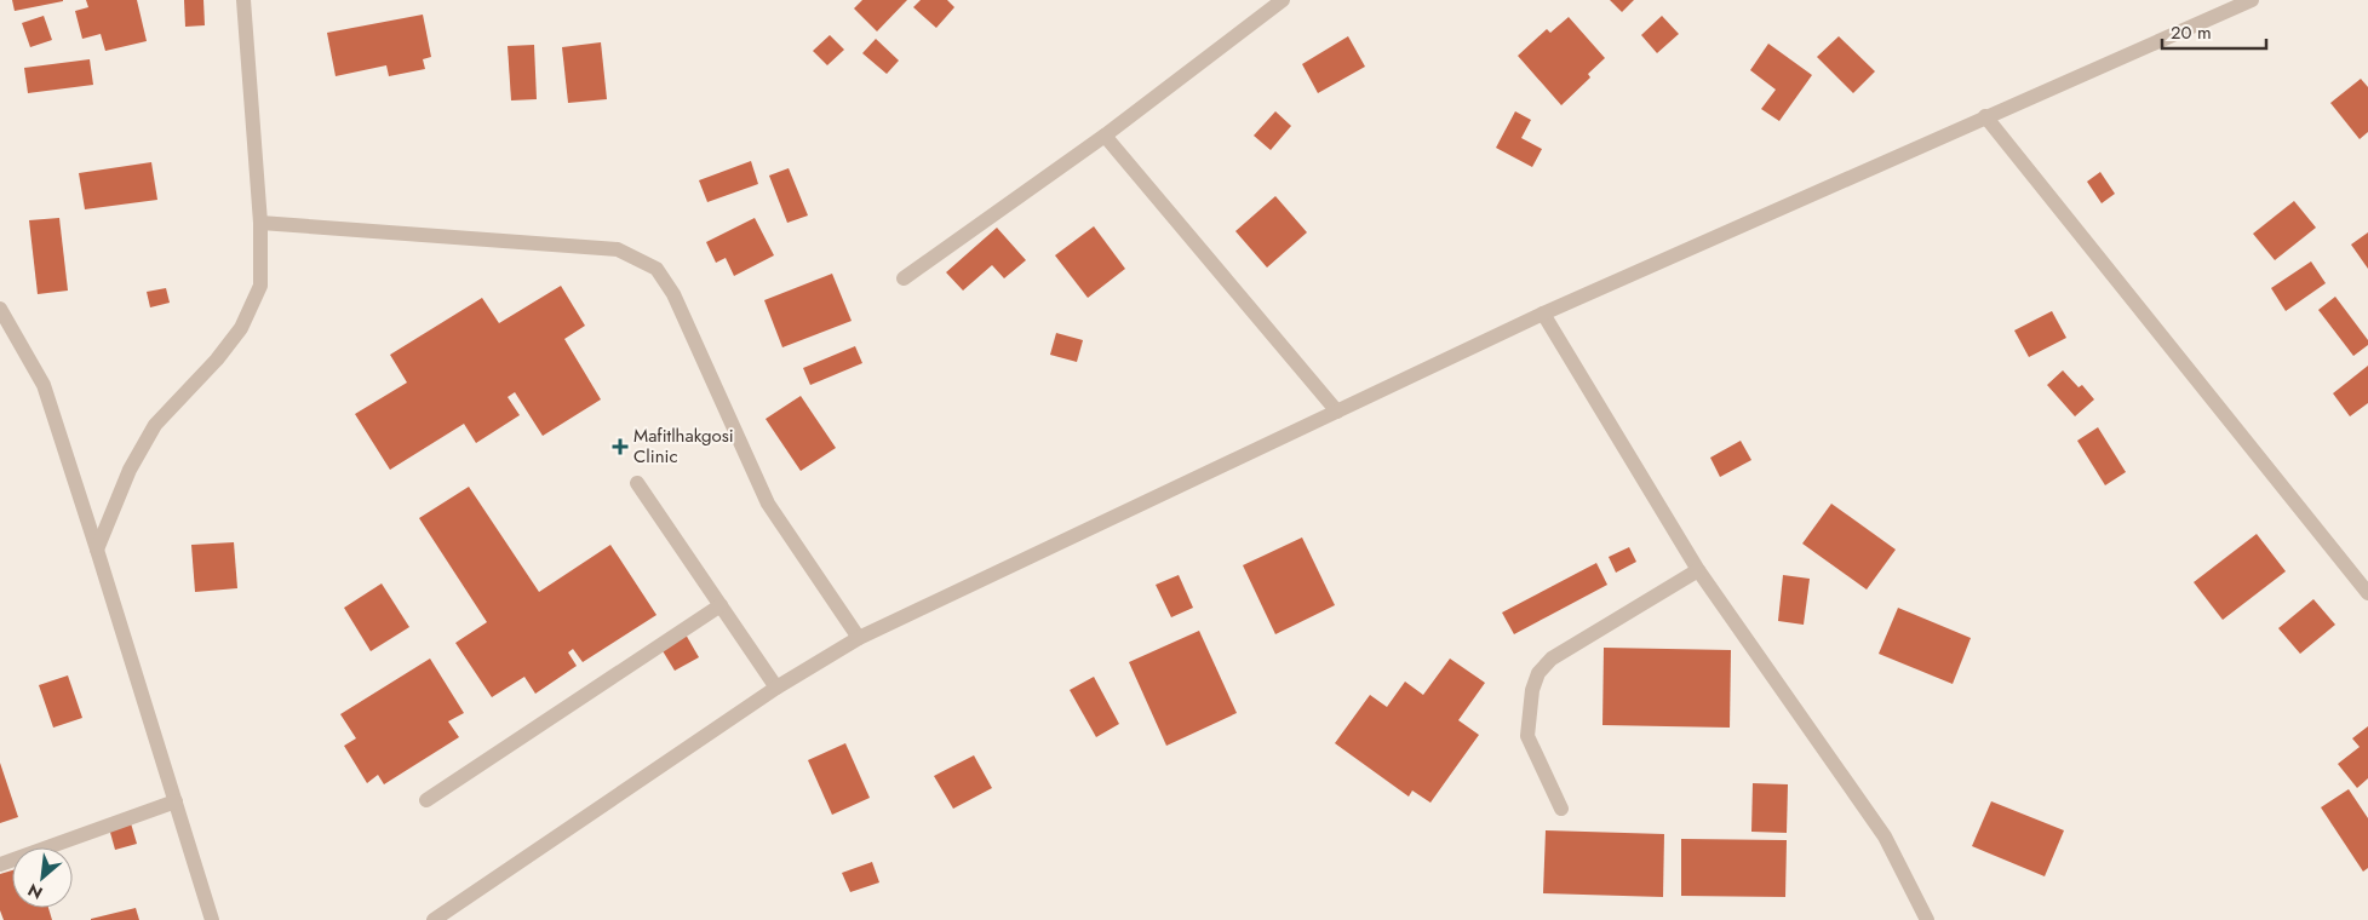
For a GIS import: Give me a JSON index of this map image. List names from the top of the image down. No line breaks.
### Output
{"places":{"health":["Mafitlhakgosi Clinic"]},"scale_bar":"20 m","north":"bottom left"}
